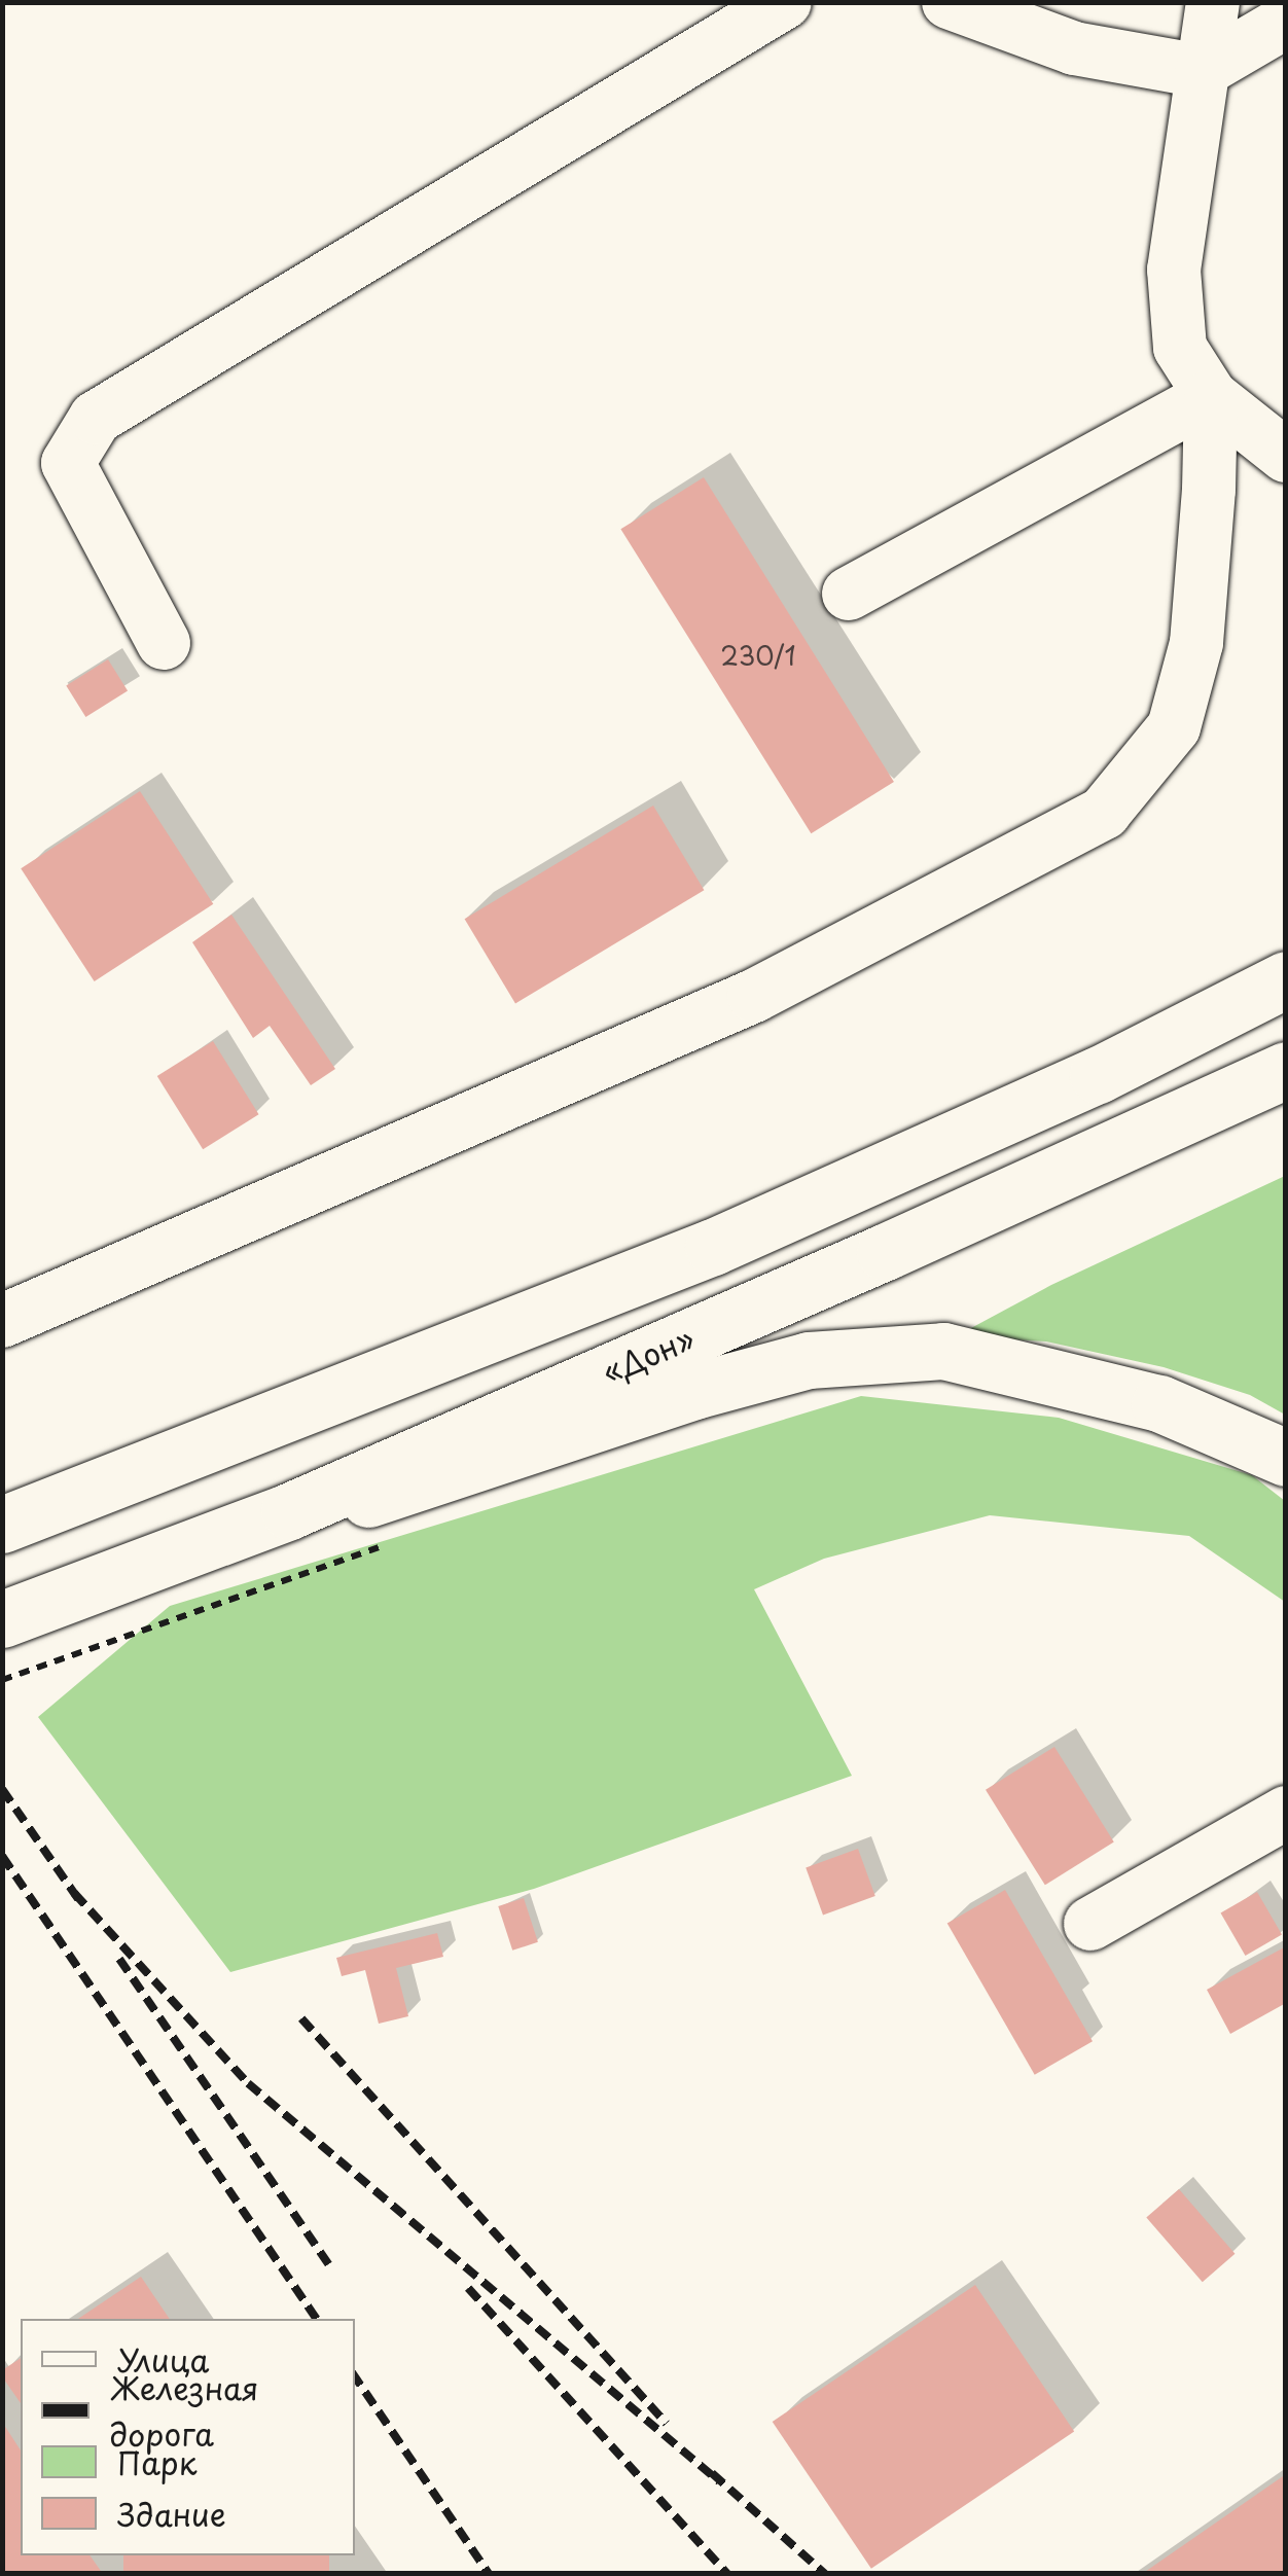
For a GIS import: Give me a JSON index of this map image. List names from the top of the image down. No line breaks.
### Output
{"streets":{"main road":["«Дон»"]},"house_numbers":["230/1"],"legend":["Улица","Железная дорога","Парк","Здание"]}
